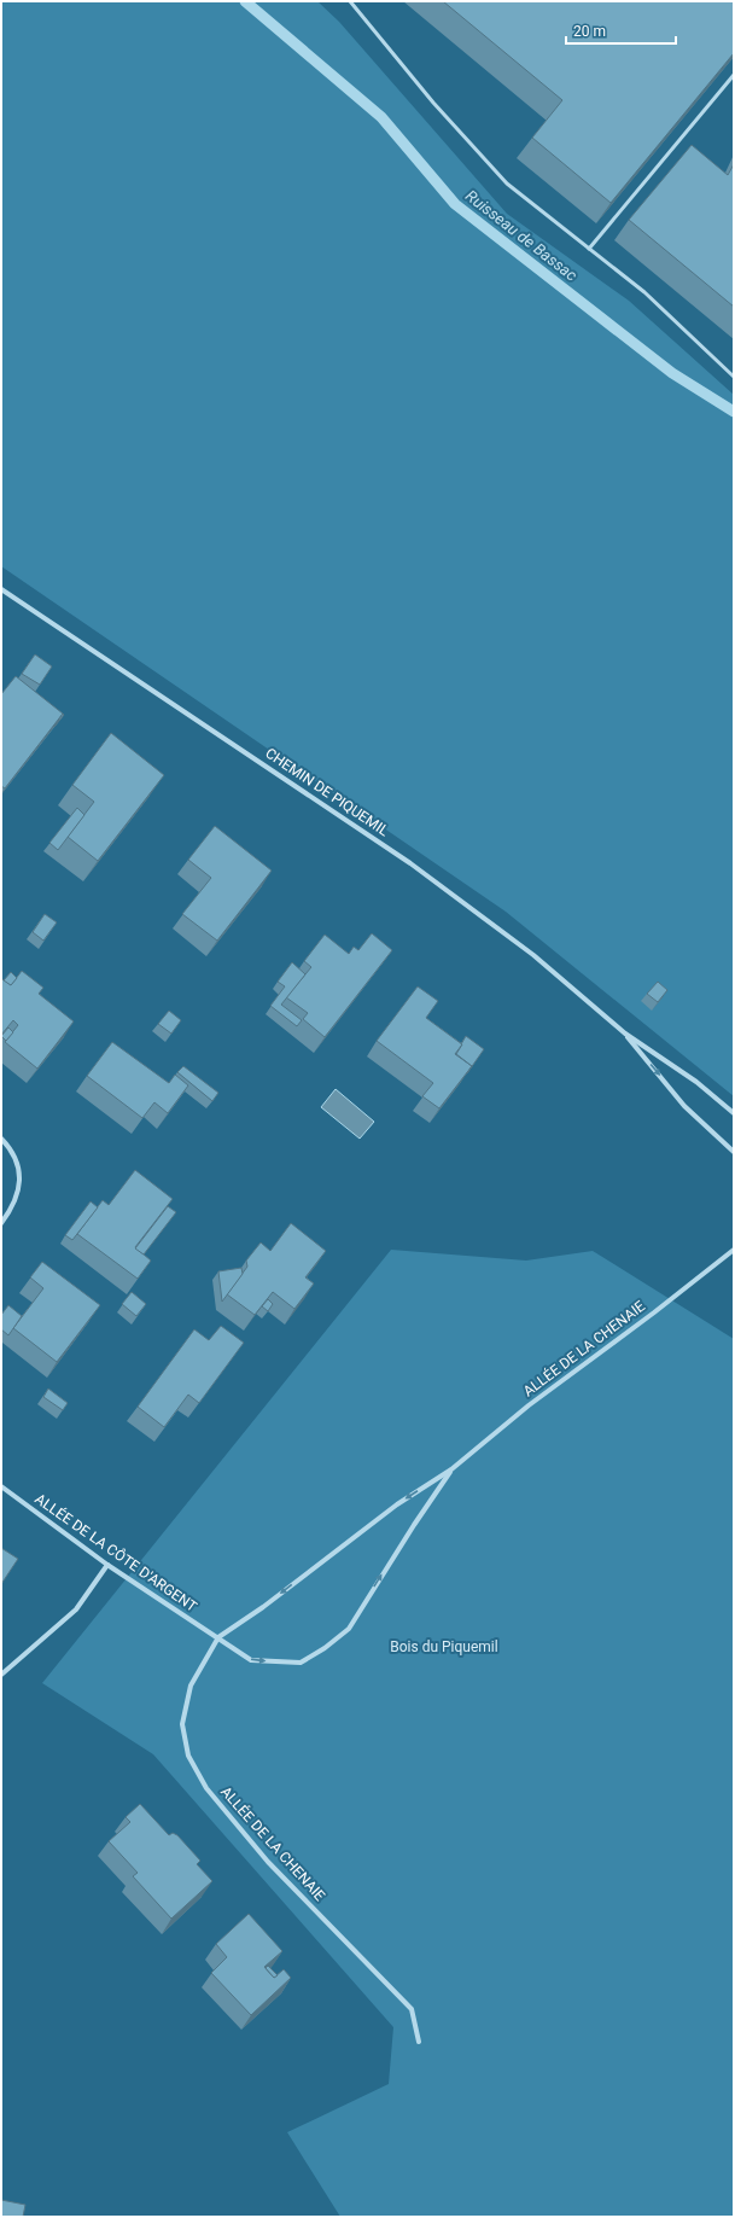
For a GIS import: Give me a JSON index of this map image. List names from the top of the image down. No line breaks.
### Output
{"streets":{"street":["CHEMIN DE PIQUEMIL","ALLÉE DE LA CHENAIE","ALLÉE DE LA CÔTE D'ARGENT"]},"crossings":[["ALLÉE DE LA CHENAIE","ALLÉE DE LA CÔTE D'ARGENT"]],"water":["Ruisseau de Bassac"],"parks":["Bois du Piquemil"],"scale_bar":"20 m"}
